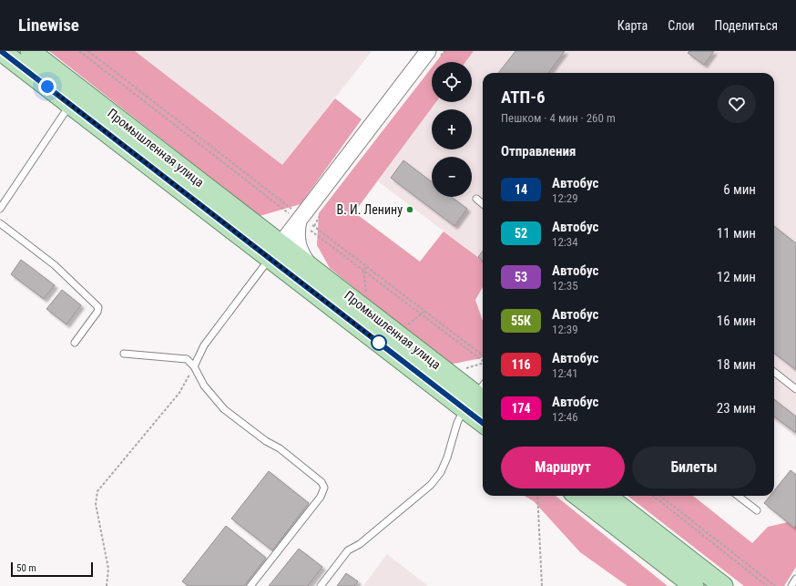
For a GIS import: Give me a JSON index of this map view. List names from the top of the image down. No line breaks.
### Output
{"streets":{"main road":["Промышленная улица"]},"places":["В. И. Ленину"],"lines":["bus line 14"],"scale_bar":"50 m","page":{"header":"Linewise","nav":["Карта","Слои","Поделиться"],"map_buttons":["+","−"],"heading":[["АТП-6","Пешком · 4 мин · 260 m"],"Отправления"],"list":[{"mark":"14","name":"Автобус","note":"12:29","value":"6 мин"},{"mark":"52","name":"Автобус","note":"12:34","value":"11 мин"},{"mark":"53","name":"Автобус","note":"12:35","value":"12 мин"},{"mark":"55К","name":"Автобус","note":"12:39","value":"16 мин"},{"mark":"116","name":"Автобус","note":"12:41","value":"18 мин"},{"mark":"174","name":"Автобус","note":"12:46","value":"23 мин"}],"buttons":["Маршрут","Билеты"],"scale":"50 m"}}
